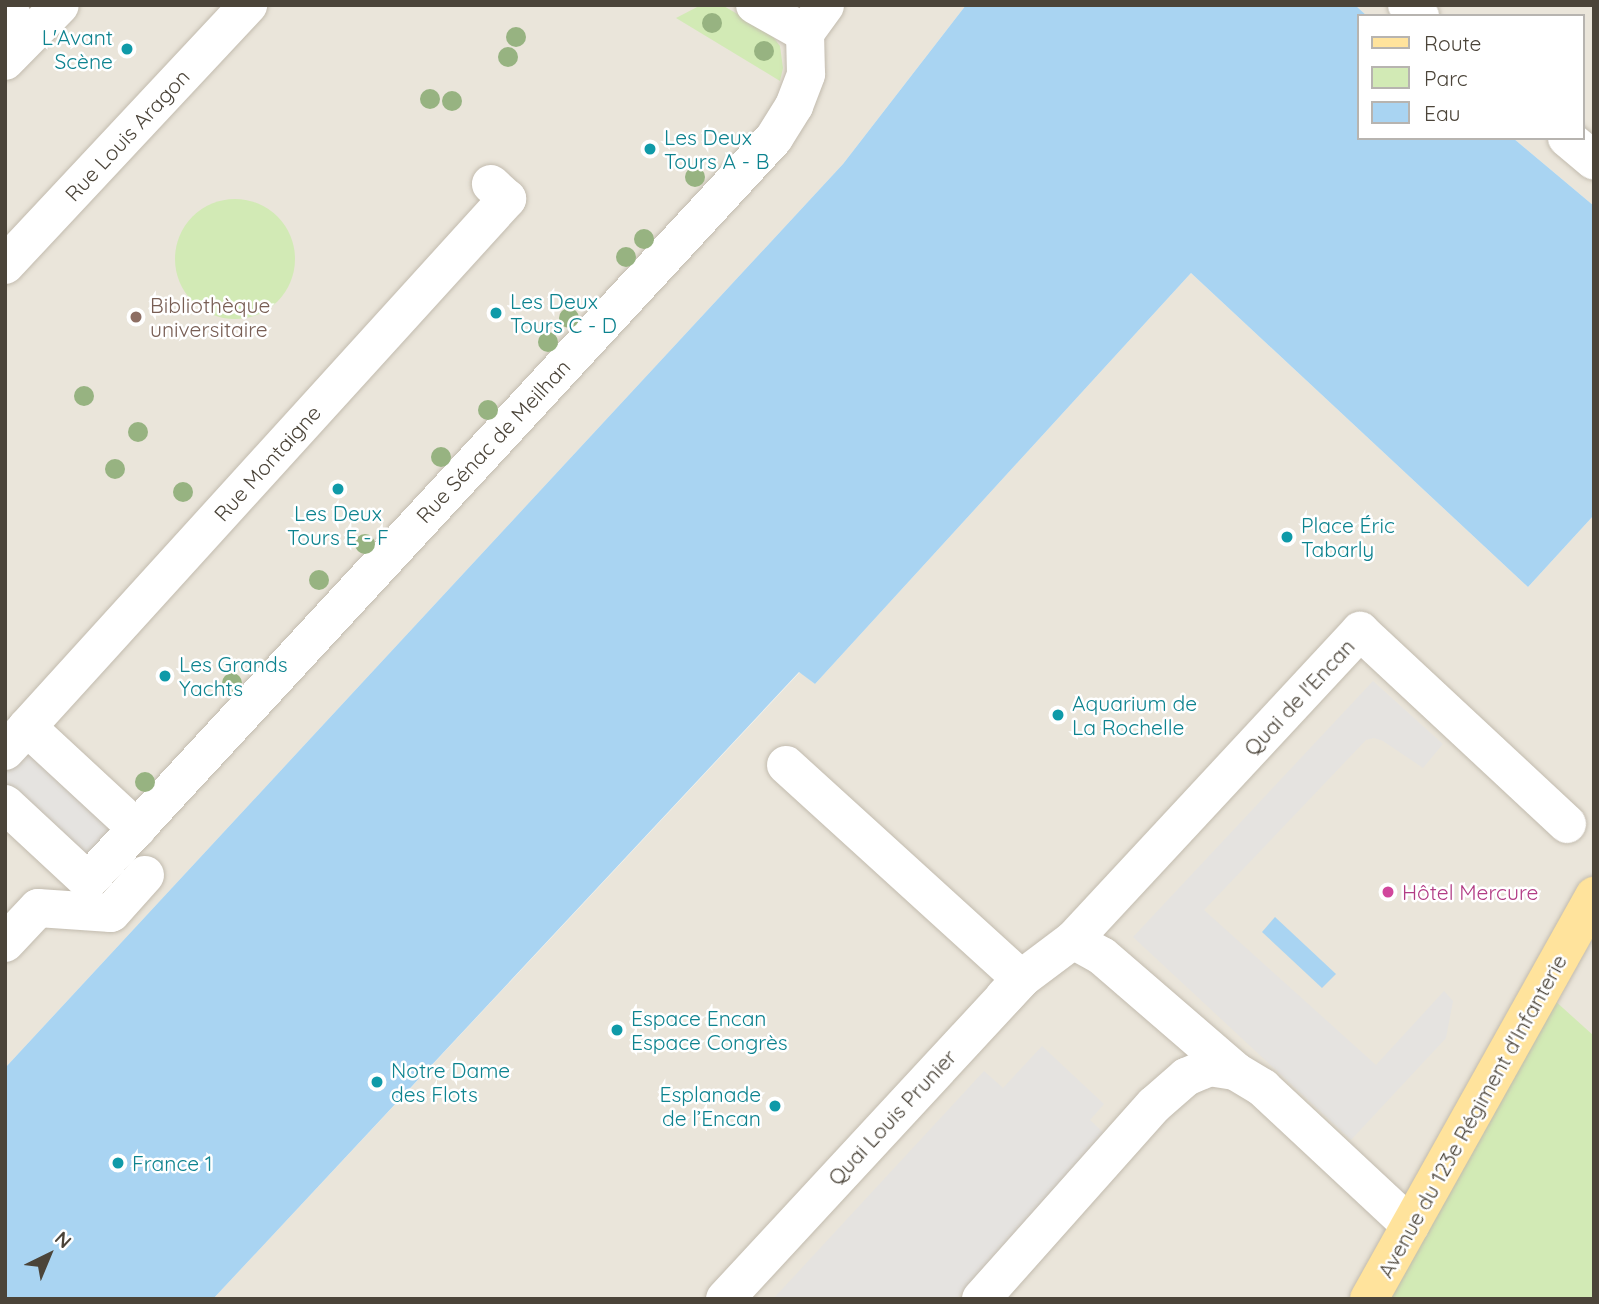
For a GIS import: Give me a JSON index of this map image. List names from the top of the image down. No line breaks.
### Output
{"streets":{"main road":["Avenue du 123e Régiment d'Infanterie"],"street":["Rue Louis Aragon","Rue Sénac de Meilhan","Rue Montaigne","Quai de l'Encan","Quai Louis Prunier"]},"crossings":[["Quai de l'Encan","Quai Louis Prunier"]],"places":["L'Avant Scène","Les Deux Tours A - B","Les Deux Tours C - D","Bibliothèque universitaire","Les Deux Tours E - F","Place Éric Tabarly","Les Grands Yachts","Aquarium de La Rochelle","Hôtel Mercure","Espace Encan Espace Congrès","Notre Dame des Flots","Esplanade de l’Encan","France 1"],"legend":["Route","Parc","Eau"],"north":"top right"}
